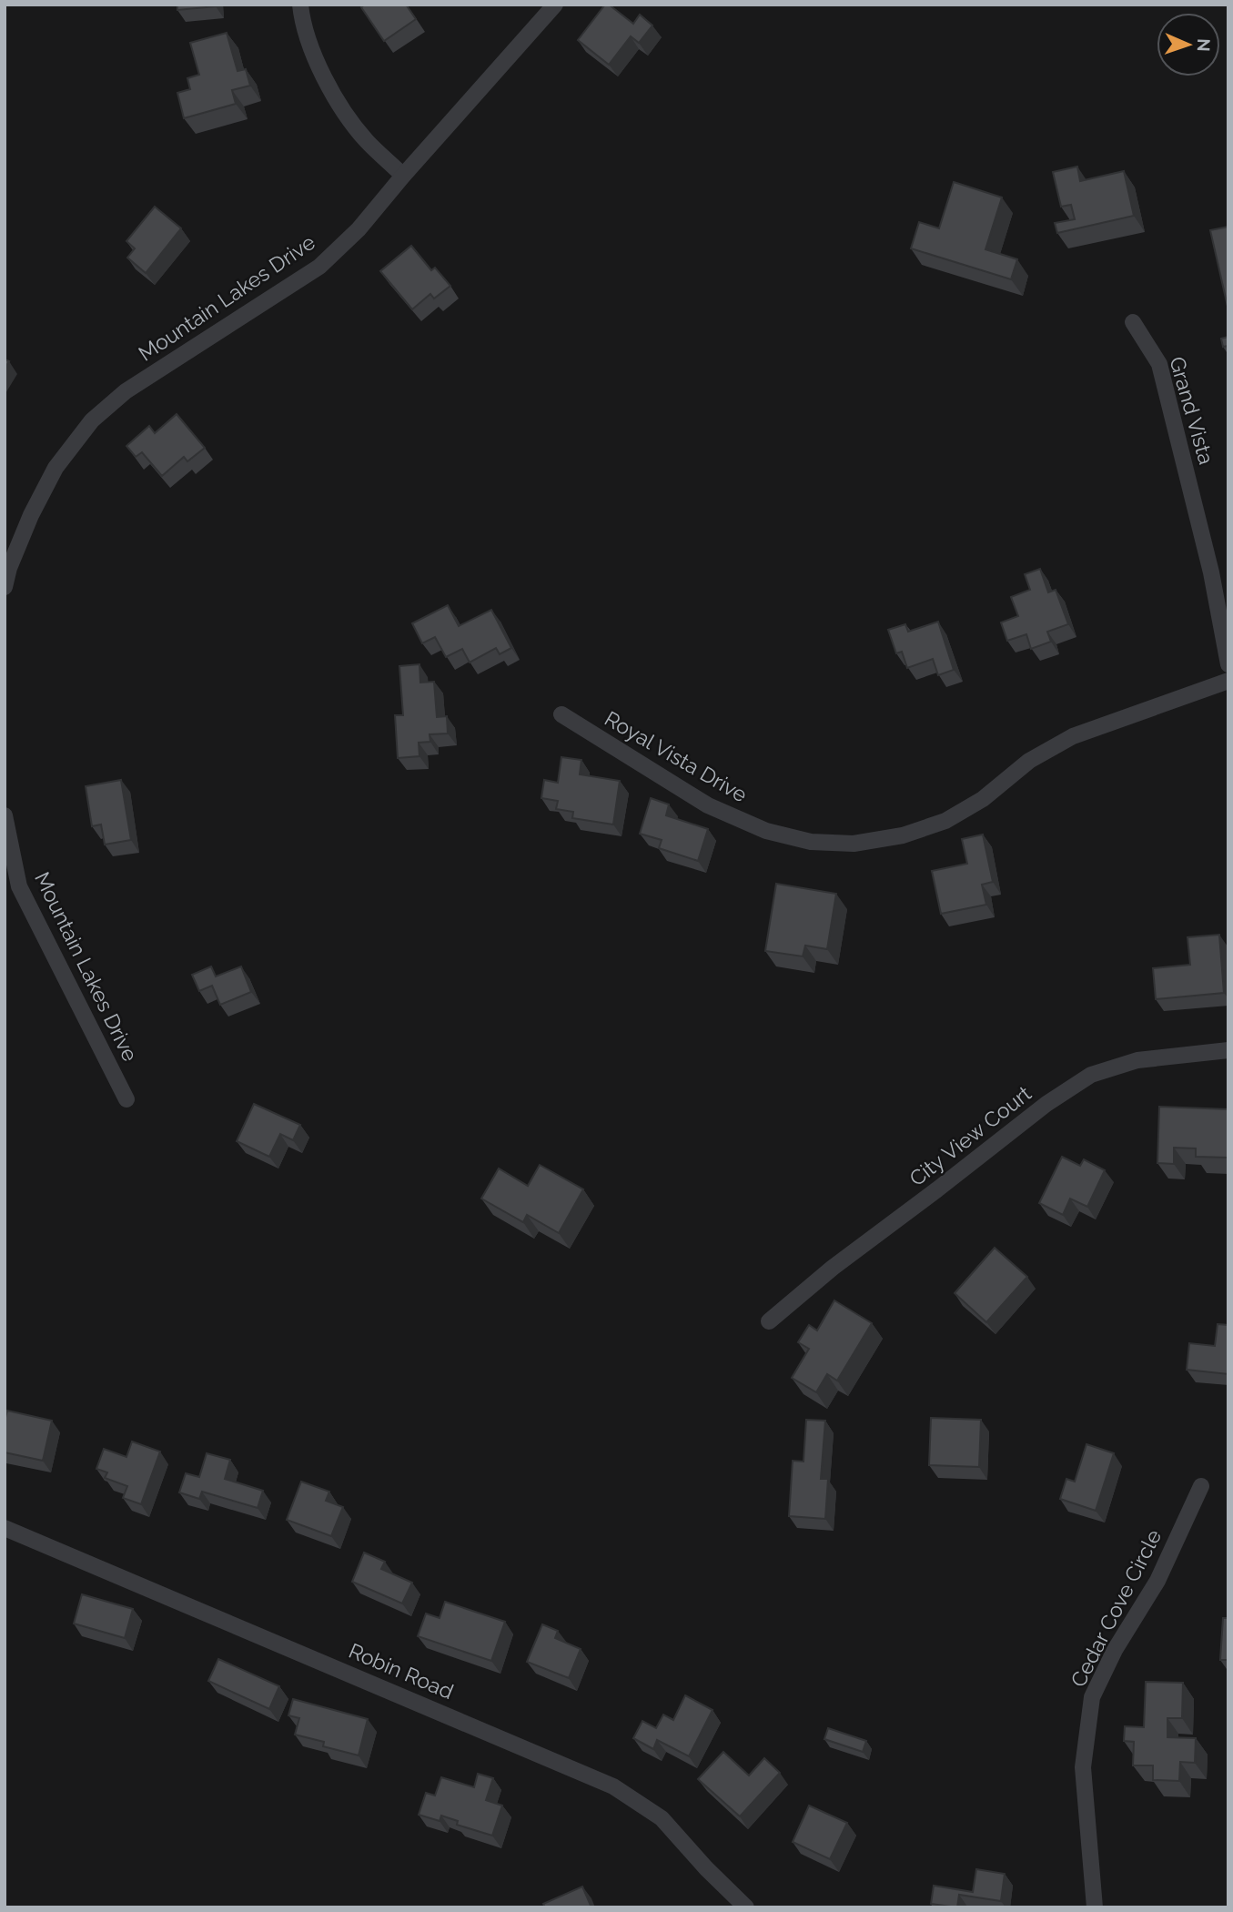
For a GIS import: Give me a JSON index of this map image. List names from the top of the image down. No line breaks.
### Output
{"streets":{"street":["Mountain Lakes Drive","Grand Vista","Royal Vista Drive","City View Court","Cedar Cove Circle","Robin Road"]},"north":"right"}
